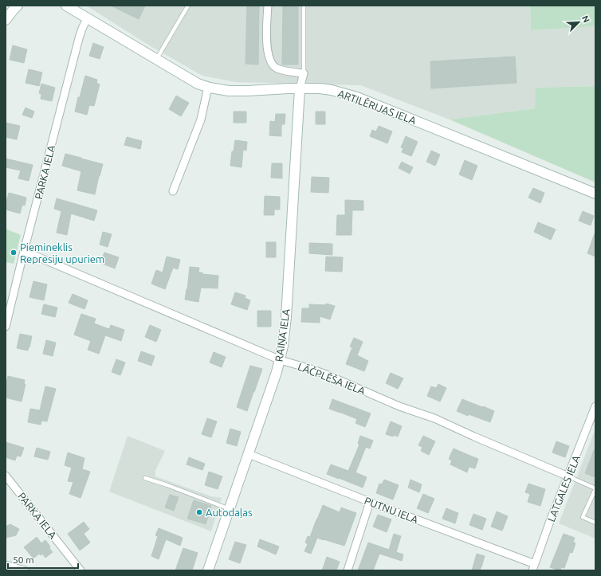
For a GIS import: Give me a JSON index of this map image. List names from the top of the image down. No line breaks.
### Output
{"streets":{"street":["ARTILĒRIJAS IELA","PARKA IELA","RAIŅA IELA","LĀČPLĒŠA IELA","LATGALES IELA","PUTNU IELA"]},"crossings":[["ARTILĒRIJAS IELA","PARKA IELA"],["ARTILĒRIJAS IELA","RAIŅA IELA"],["PARKA IELA","LĀČPLĒŠA IELA"],["RAIŅA IELA","LĀČPLĒŠA IELA"],["RAIŅA IELA","PUTNU IELA"],["LĀČPLĒŠA IELA","LATGALES IELA"],["LATGALES IELA","PUTNU IELA"]],"places":["Piemineklis Represiju upuriem","Autodaļas"],"scale_bar":"50 m","north":"top right"}
